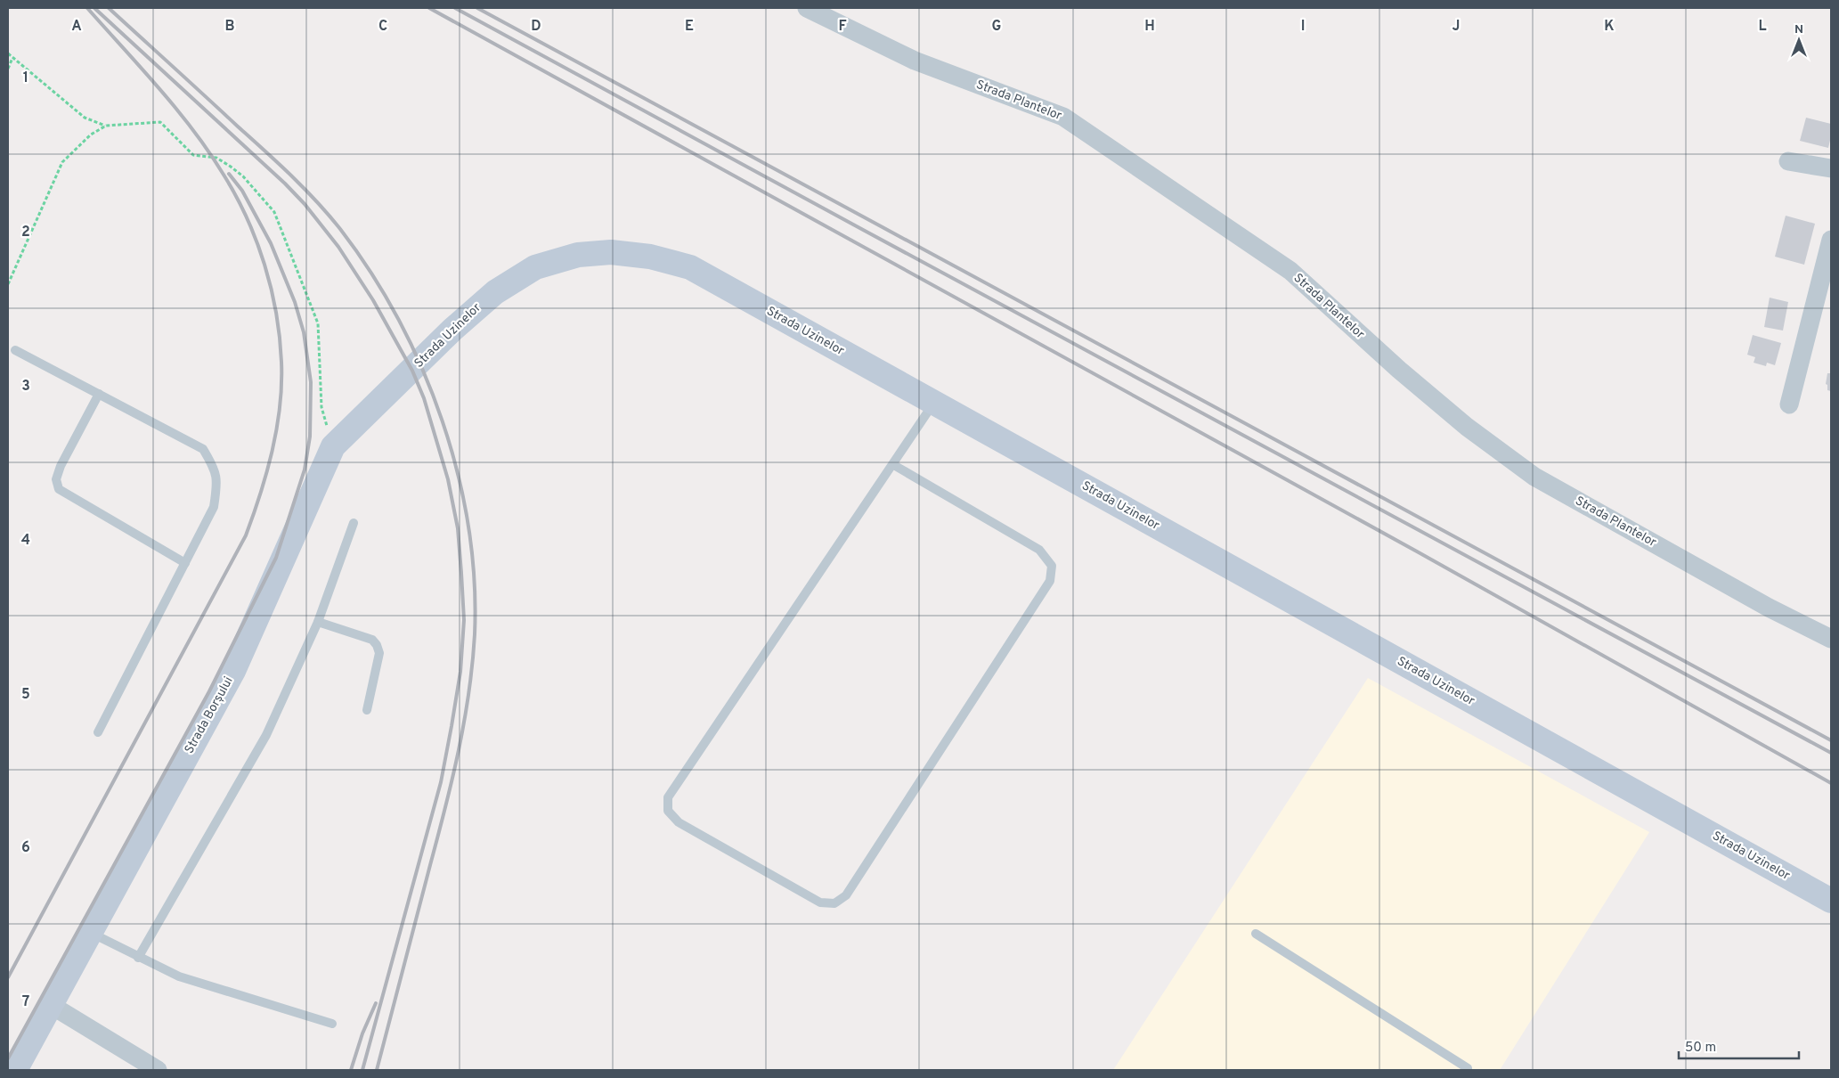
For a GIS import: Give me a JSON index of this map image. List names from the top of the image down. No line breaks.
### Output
{"streets":{"street":["Strada Plantelor","Strada Uzinelor","Strada Borșului"]},"crossings":[["Strada Uzinelor","Strada Borșului"]],"scale_bar":"50 m","north":"top","grid":{"columns":["A","B","C","D","E","F","G","H","I","J","K","L"],"rows":["1","2","3","4","5","6","7"]}}
